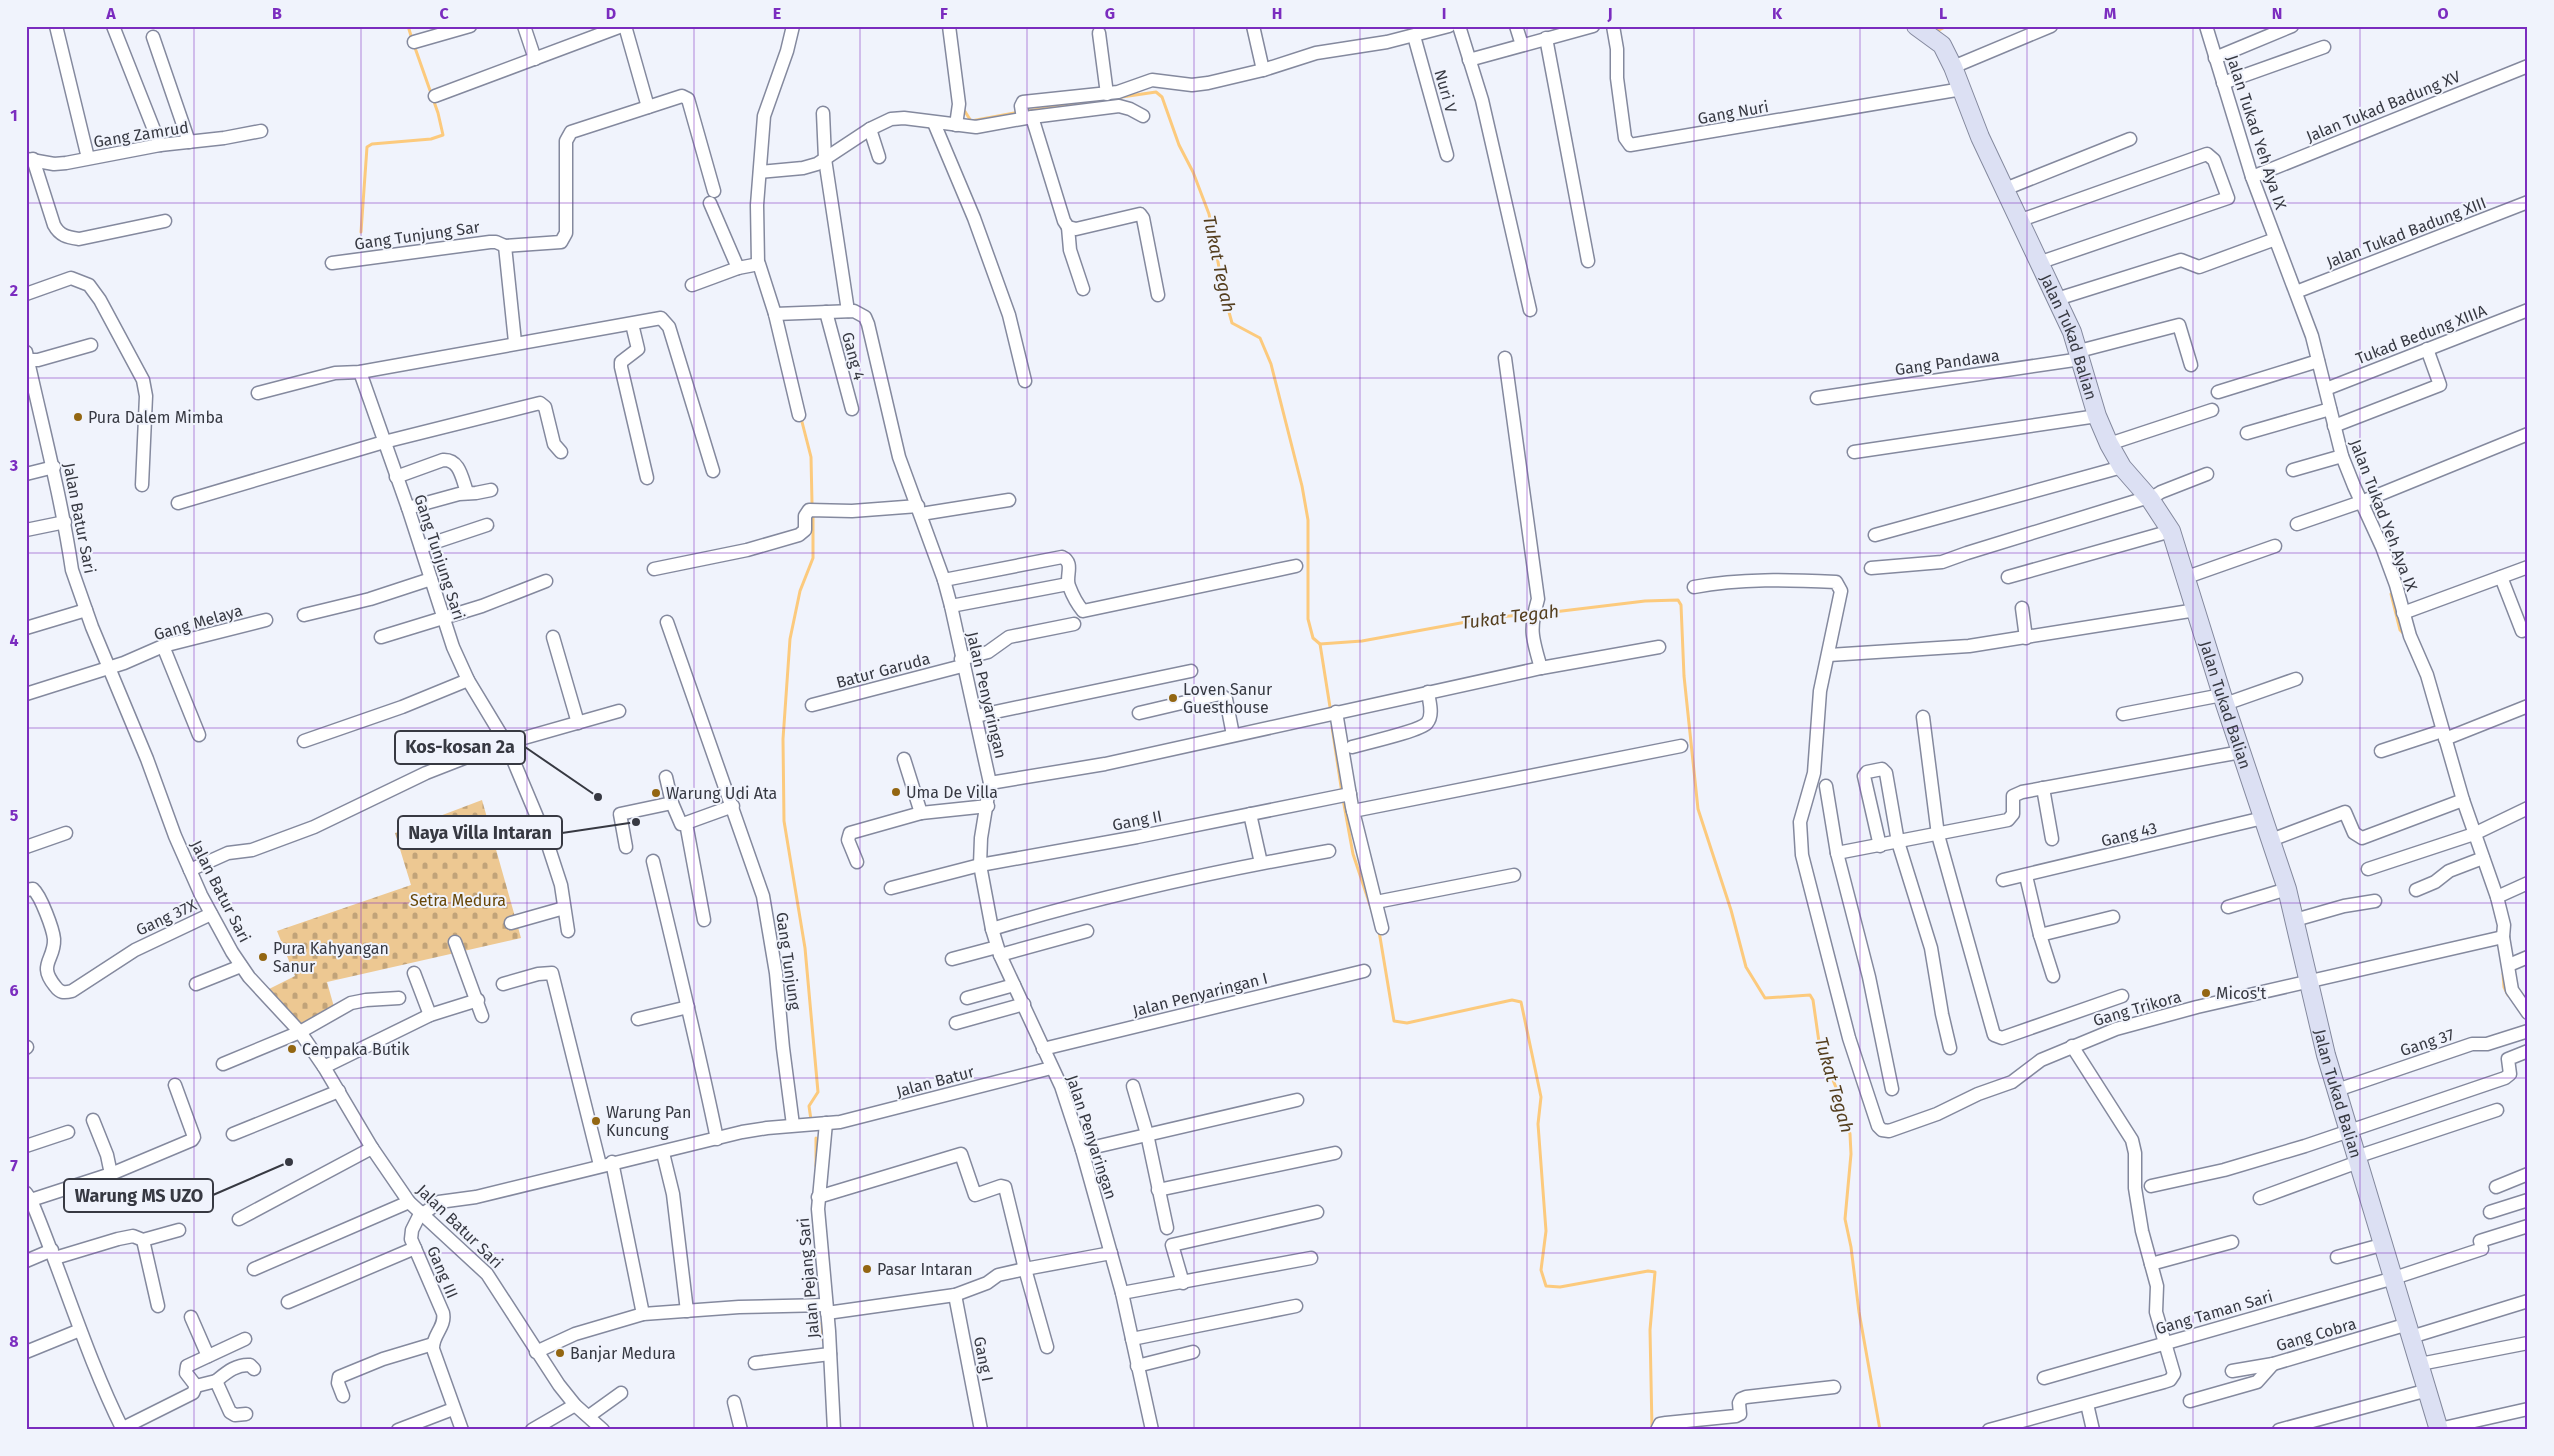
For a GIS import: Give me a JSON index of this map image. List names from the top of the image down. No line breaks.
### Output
{"streets":{"street":["Nuri V","Jalan Tukad Badung XV","Gang Nuri","Jalan Tukad Yeh Aya IX","Gang Zamrud","Jalan Tukad Badung XIII","Gang Tunjung Sar","Tukad Bedung XIIIA","Jalan Tukad Balian","Gang 4","Gang Pandawa","Jalan Batur Sari","Gang Tunjung Sari","Gang Melaya","Batur Garuda","Jalan Penyaringan","Gang II","Gang 43","Gang 37X","Gang Tunjung","Jalan Penyaringan I","Gang Trikora","Gang 37","Jalan Batur","Gang III","Jalan Pejang Sari","Gang Taman Sari","Gang Cobra","Gang I"]},"crossings":[["Jalan Tukad Badung XV","Jalan Tukad Yeh Aya IX"],["Gang Nuri","Jalan Tukad Balian"],["Jalan Tukad Yeh Aya IX","Jalan Tukad Badung XIII"],["Jalan Tukad Yeh Aya IX","Tukad Bedung XIIIA"],["Jalan Tukad Yeh Aya IX","Gang Trikora"],["Jalan Tukad Balian","Gang Pandawa"],["Jalan Tukad Balian","Gang 43"],["Jalan Tukad Balian","Gang Trikora"],["Jalan Tukad Balian","Gang 37"],["Jalan Tukad Balian","Gang Taman Sari"],["Jalan Tukad Balian","Gang Cobra"],["Jalan Batur Sari","Gang Melaya"],["Jalan Batur Sari","Gang 37X"],["Jalan Batur Sari","Jalan Batur"],["Jalan Batur Sari","Gang III"],["Batur Garuda","Jalan Penyaringan"],["Jalan Penyaringan","Gang II"],["Jalan Penyaringan","Jalan Penyaringan I"],["Jalan Penyaringan","Jalan Batur"],["Gang Tunjung","Jalan Batur"],["Jalan Batur","Gang III"],["Jalan Batur","Jalan Pejang Sari"]],"water":["Tukat Tegah"],"parks":["Setra Medura"],"places":["Pura Dalem Mimba","Loven Sanur Guesthouse","Uma De Villa","Warung Udi Ata","Kos-kosan 2a","Naya Villa Intaran","Pura Kahyangan Sanur","Micos't","Cempaka Butik","Warung Pan Kuncung","Warung MS UZO","Pasar Intaran","Banjar Medura"],"grid":{"columns":["A","B","C","D","E","F","G","H","I","J","K","L","M","N","O"],"rows":["1","2","3","4","5","6","7","8"]}}
